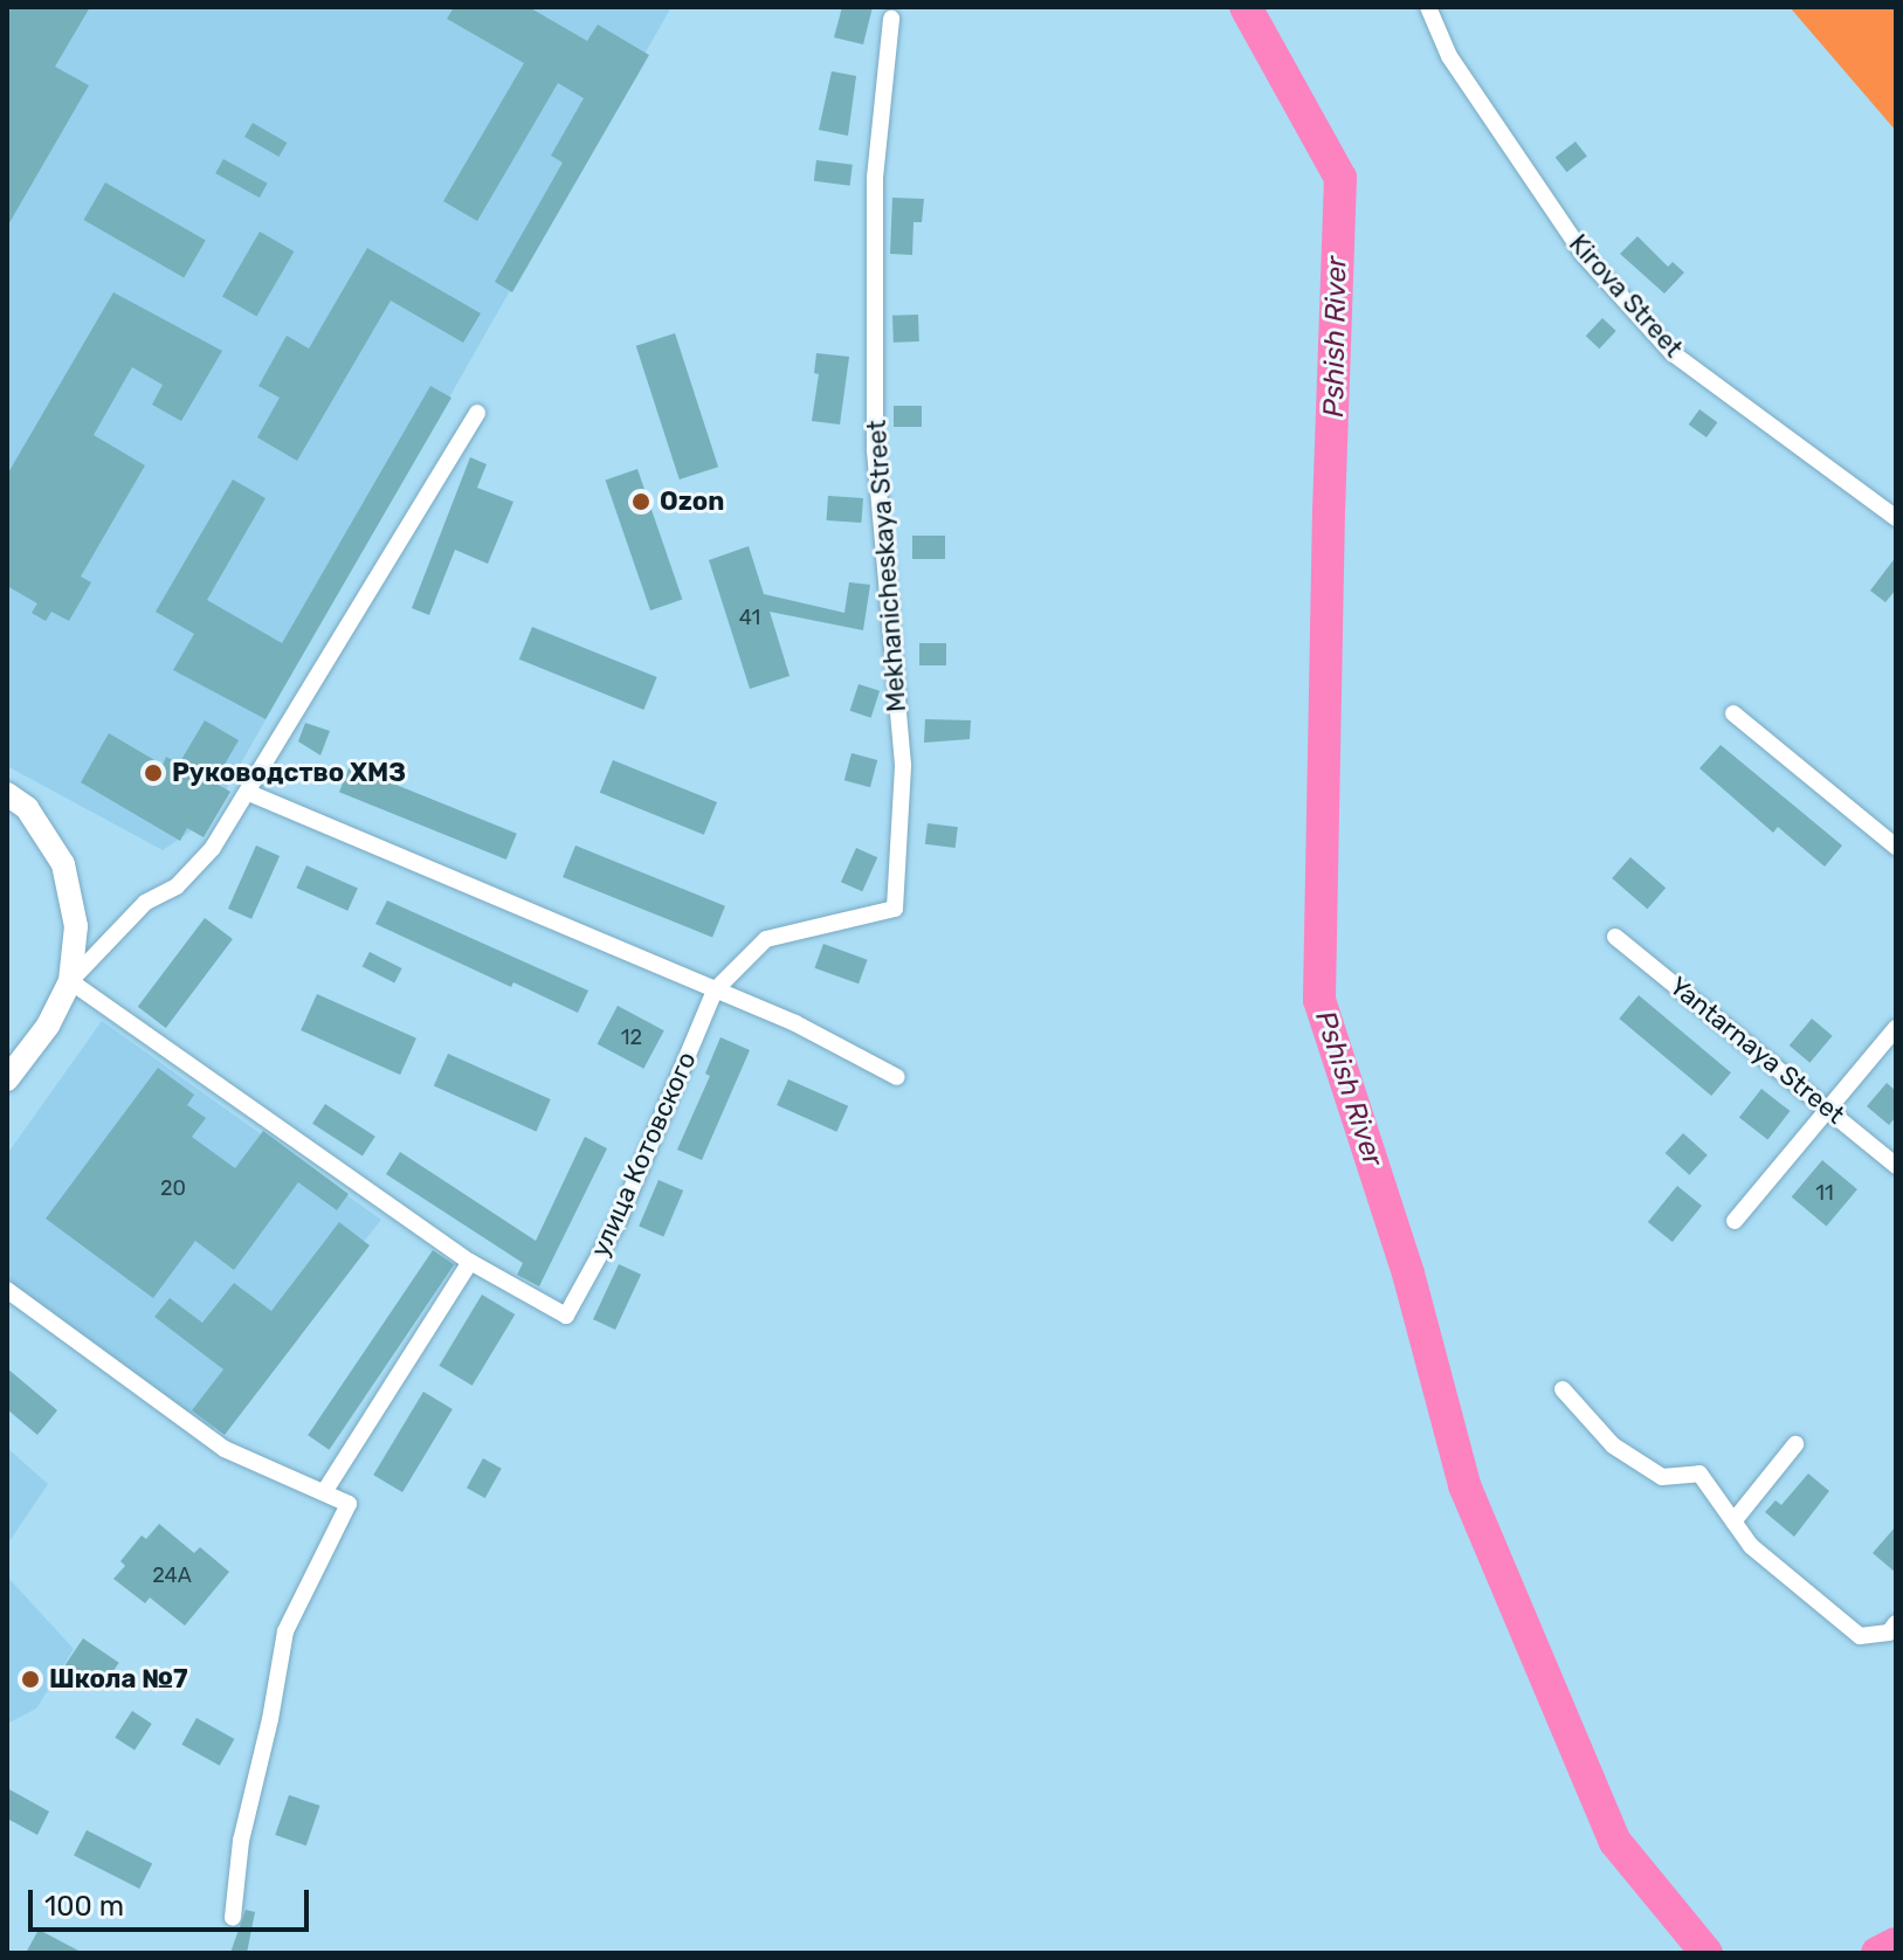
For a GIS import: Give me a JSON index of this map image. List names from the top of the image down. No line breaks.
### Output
{"streets":{"street":["Kirova Street","Mekhanicheskaya Street","Yantarnaya Street","улица Котовского"]},"crossings":[["Mekhanicheskaya Street","улица Котовского"]],"water":["Pshish River"],"places":["Ozon","Руководство ХМЗ","Школа №7"],"house_numbers":["41","12","20","11","24А"],"scale_bar":"100 m"}
